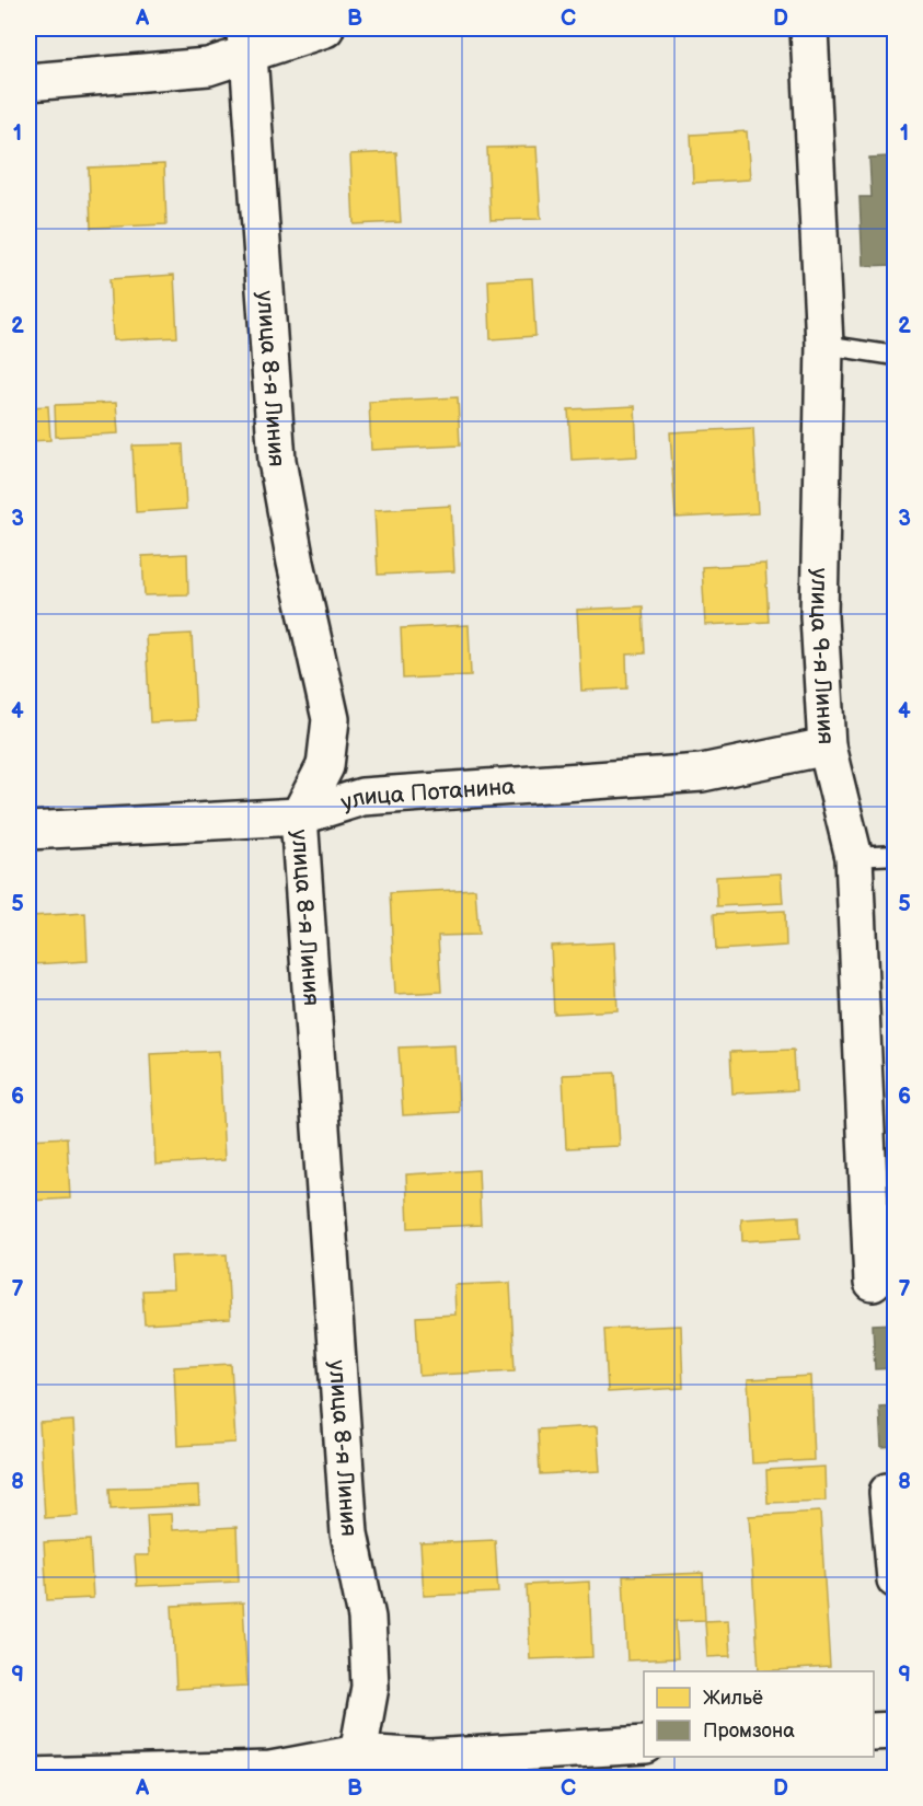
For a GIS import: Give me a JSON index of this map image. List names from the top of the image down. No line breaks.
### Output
{"streets":{"street":["улица 8-я Линия","улица 9-я Линия","улица Потанина"]},"crossings":[["улица 8-я Линия","улица Потанина"],["улица 9-я Линия","улица Потанина"]],"legend":["Жильё","Промзона"],"grid":{"columns":["A","B","C","D"],"rows":["1","2","3","4","5","6","7","8","9"]}}
